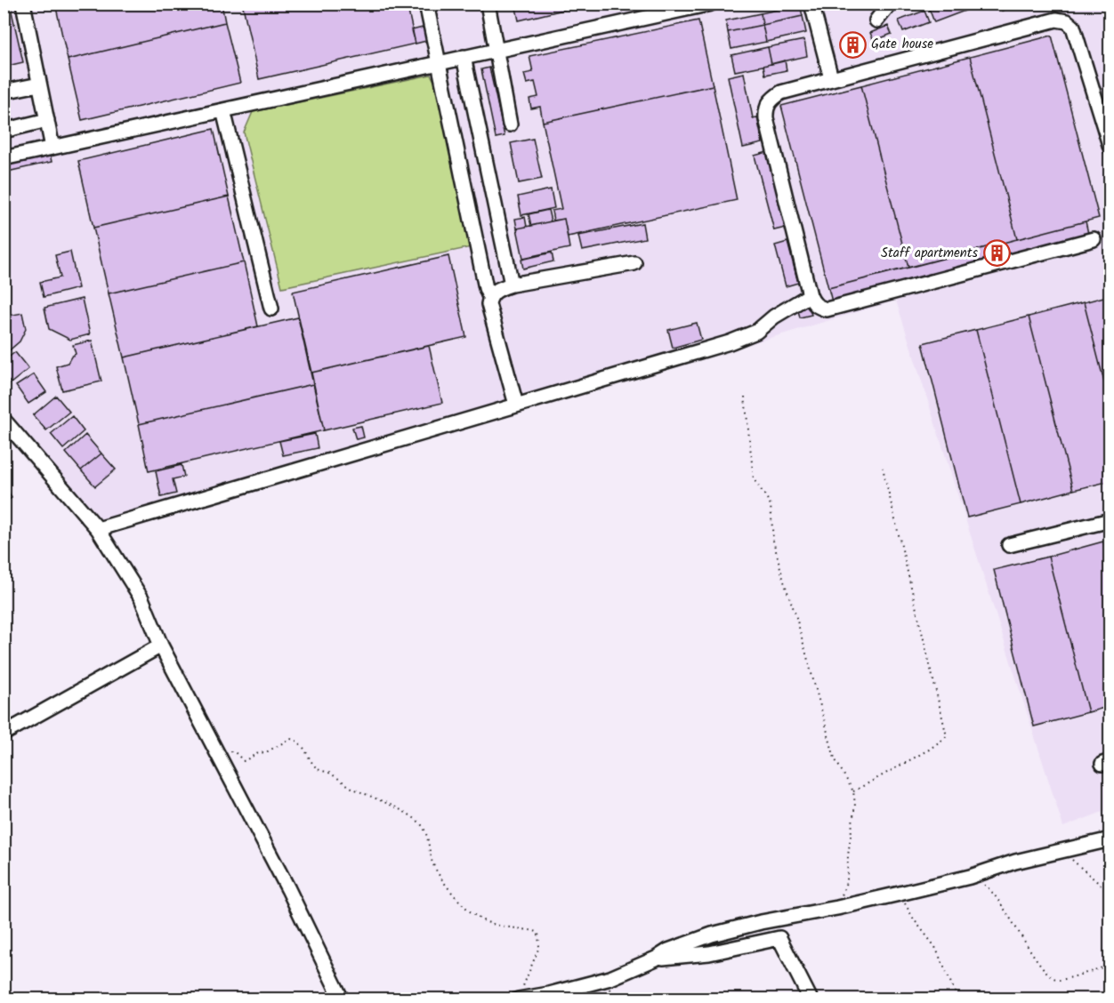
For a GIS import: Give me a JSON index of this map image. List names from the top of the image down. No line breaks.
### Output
{"places":{"building":["Gate house","Staff apartments"]}}
